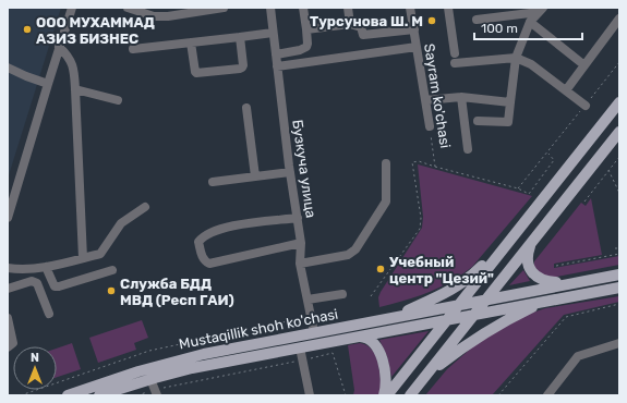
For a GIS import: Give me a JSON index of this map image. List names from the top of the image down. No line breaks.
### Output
{"streets":{"main road":["Mustaqillik shoh ko'chasi"],"street":["Sayram ko'chasi","Бузкуча улица"]},"crossings":[["Бузкуча улица","Mustaqillik shoh ko'chasi"]],"places":["Турсунова Ш. М","ООО МУХАММАД АЗИЗ БИЗНЕС","Учебный центр \"Цезий\"","Служба БДД МВД (Респ ГАИ)"],"scale_bar":"100 m","north":"top"}
